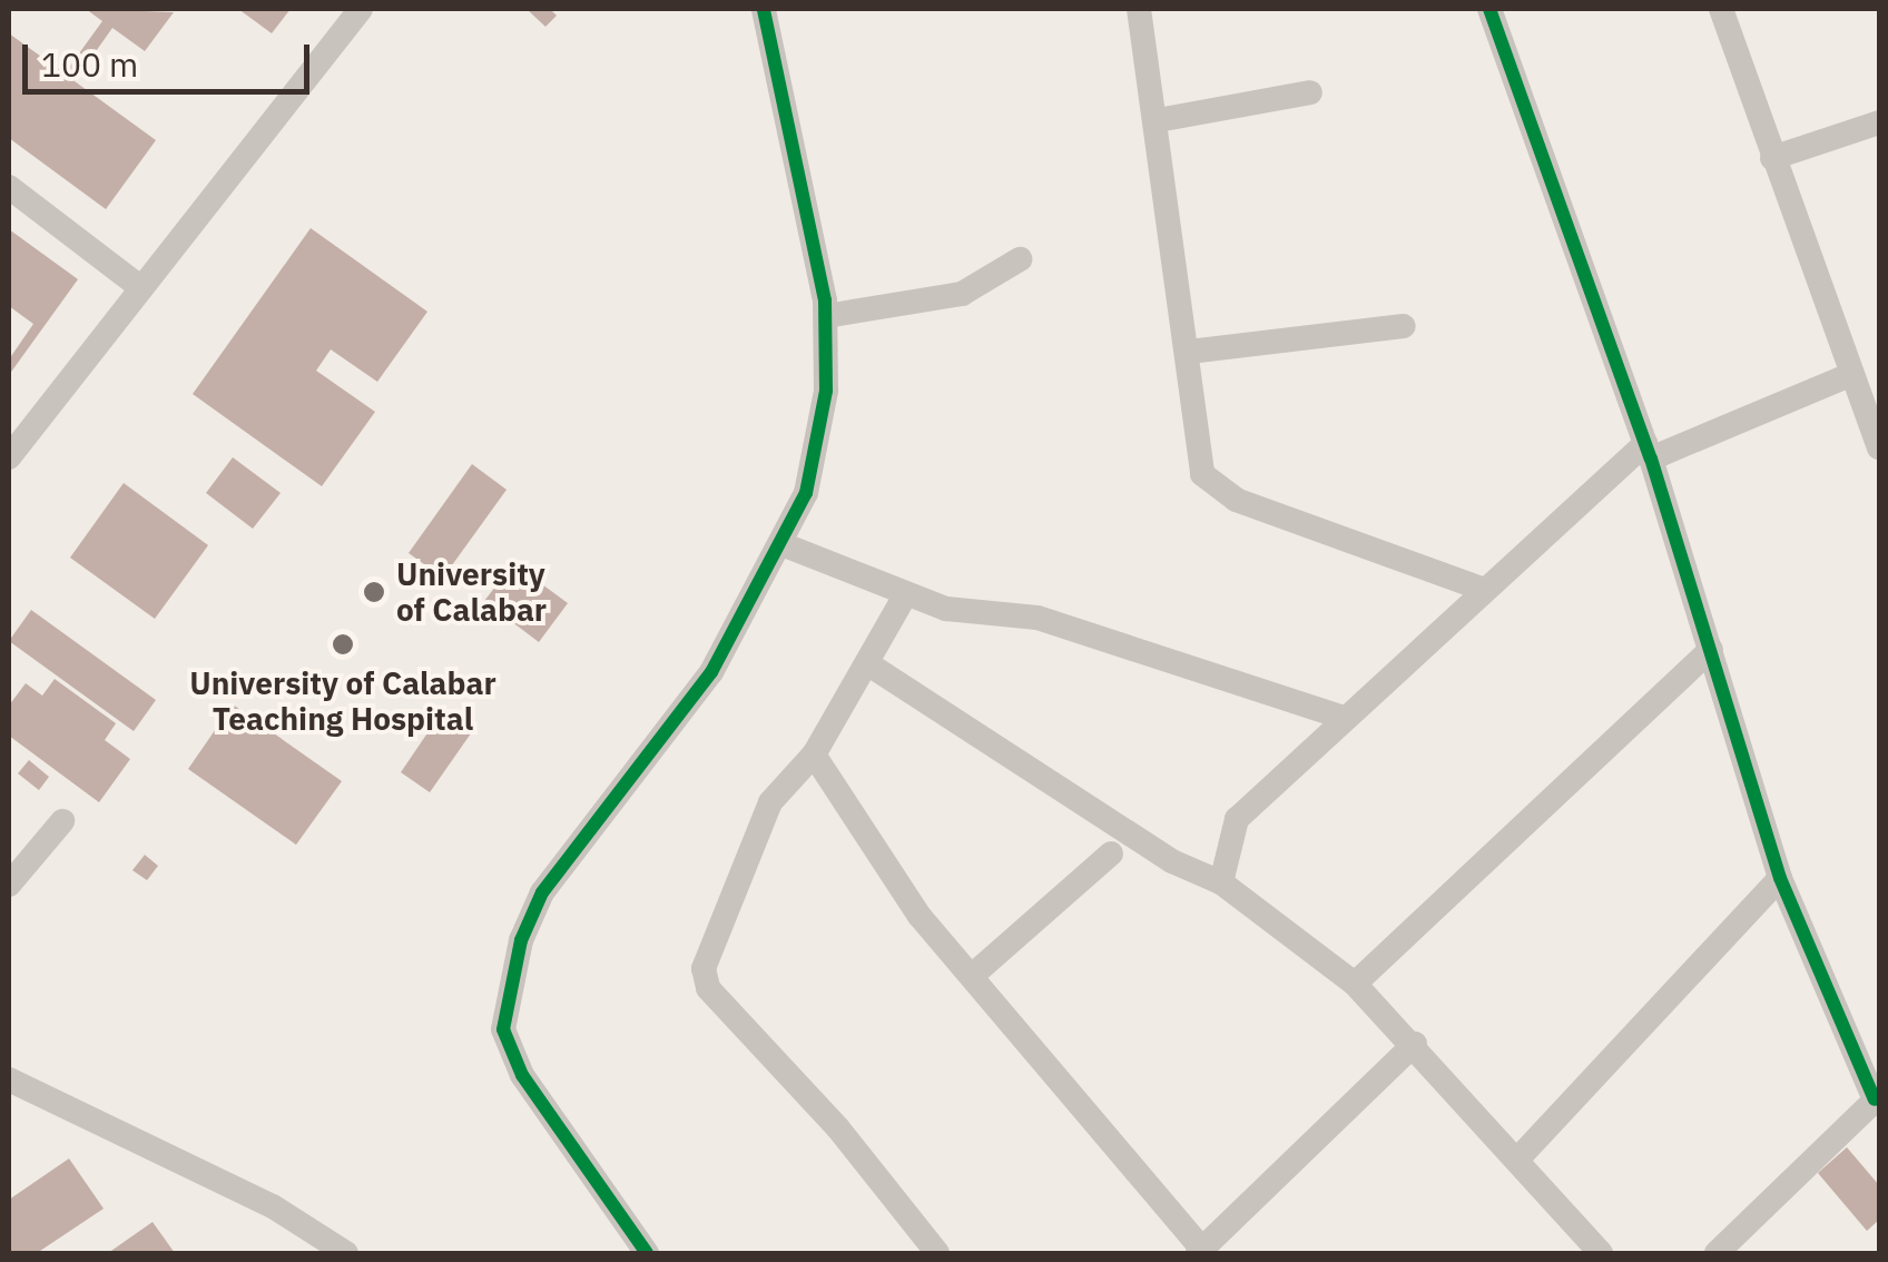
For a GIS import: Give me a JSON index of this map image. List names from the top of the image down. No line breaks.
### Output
{"places":["University of Calabar","University of Calabar Teaching Hospital"],"scale_bar":"100 m"}
